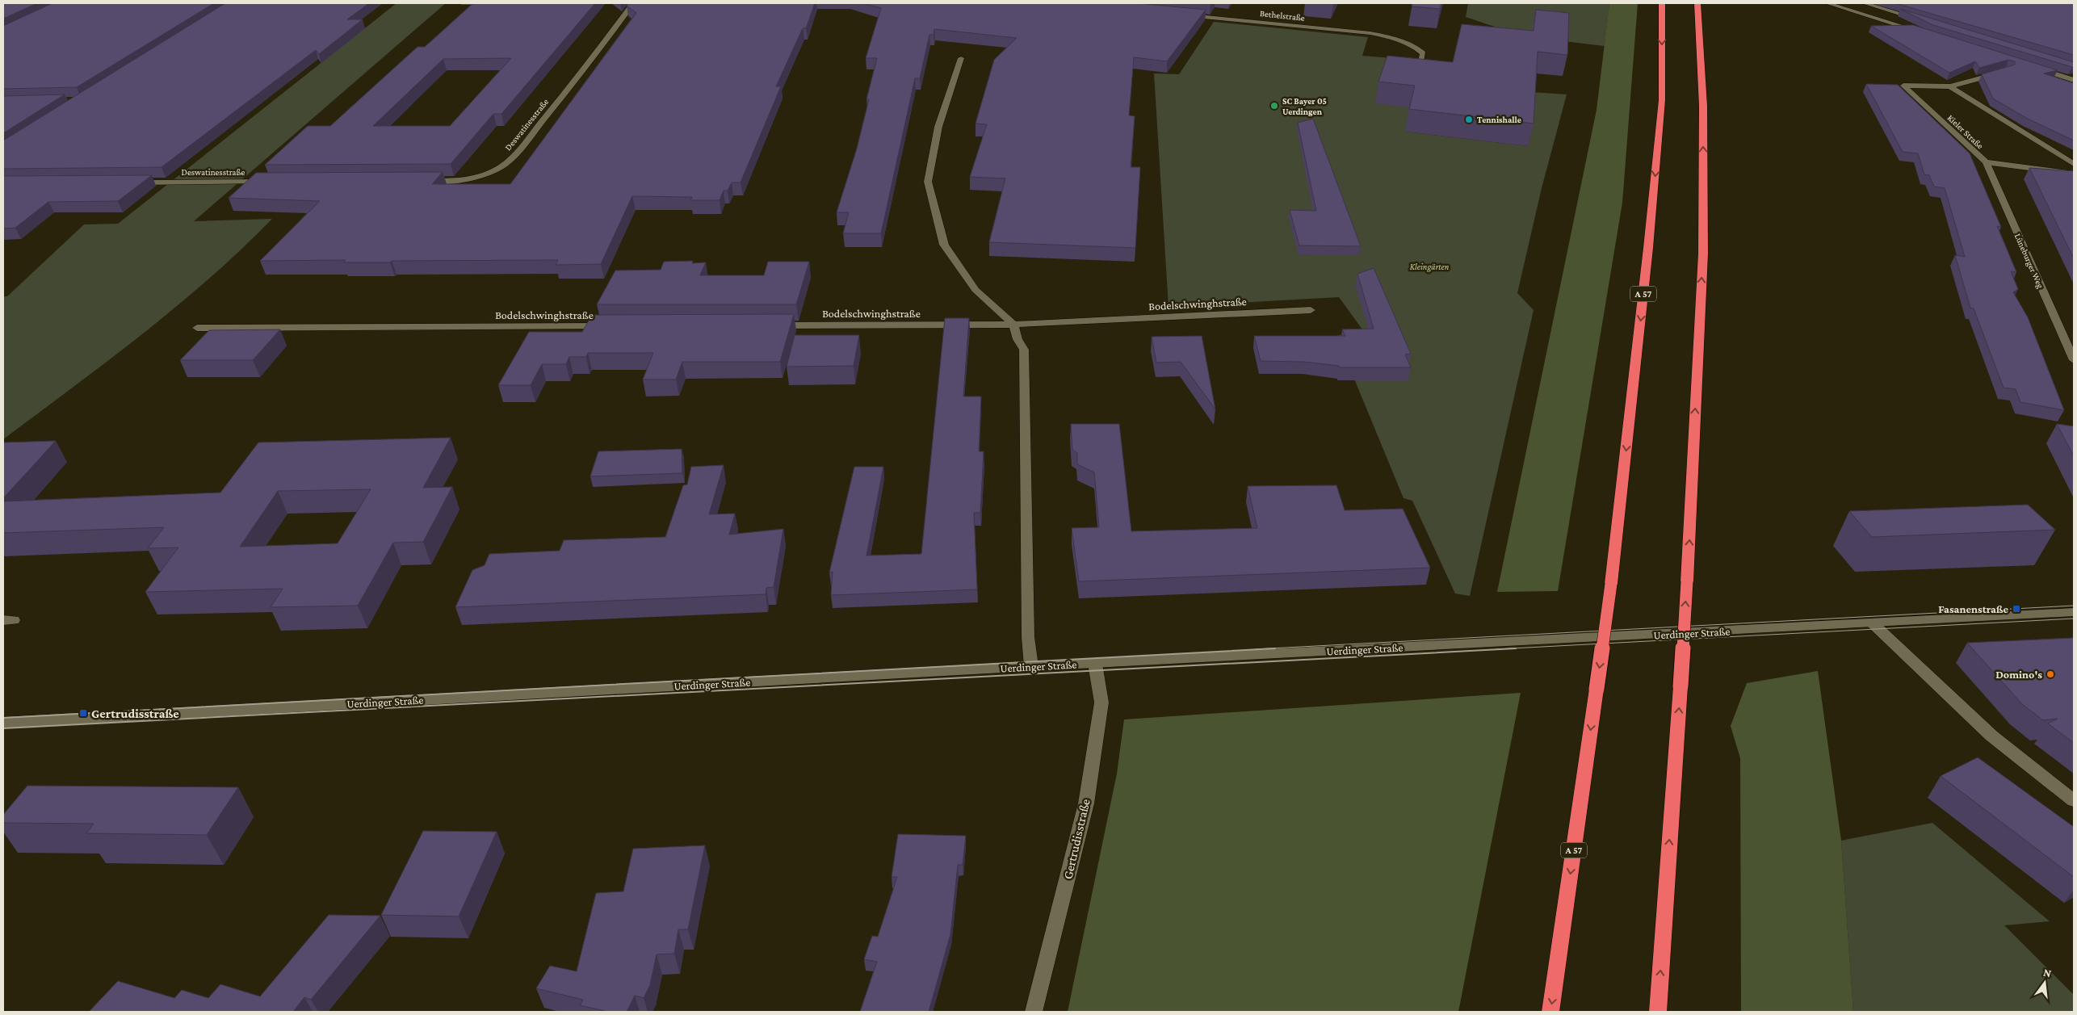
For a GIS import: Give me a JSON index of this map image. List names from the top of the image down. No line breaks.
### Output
{"streets":{"highway":["A 57"],"street":["Bethelstraße","Deswatinesstraße","Kieler Straße","Lüneburger Weg","Bodelschwinghstraße","Uerdinger Straße","Gertrudisstraße"]},"crossings":[["Kieler Straße","Lüneburger Weg"],["Uerdinger Straße","Gertrudisstraße"]],"parks":["Kleingärten"],"places":{"other":["SC Bayer 05 Uerdingen","Tennishalle","Domino's"],"transit":["Fasanenstraße","Gertrudisstraße"]},"north":"top"}
